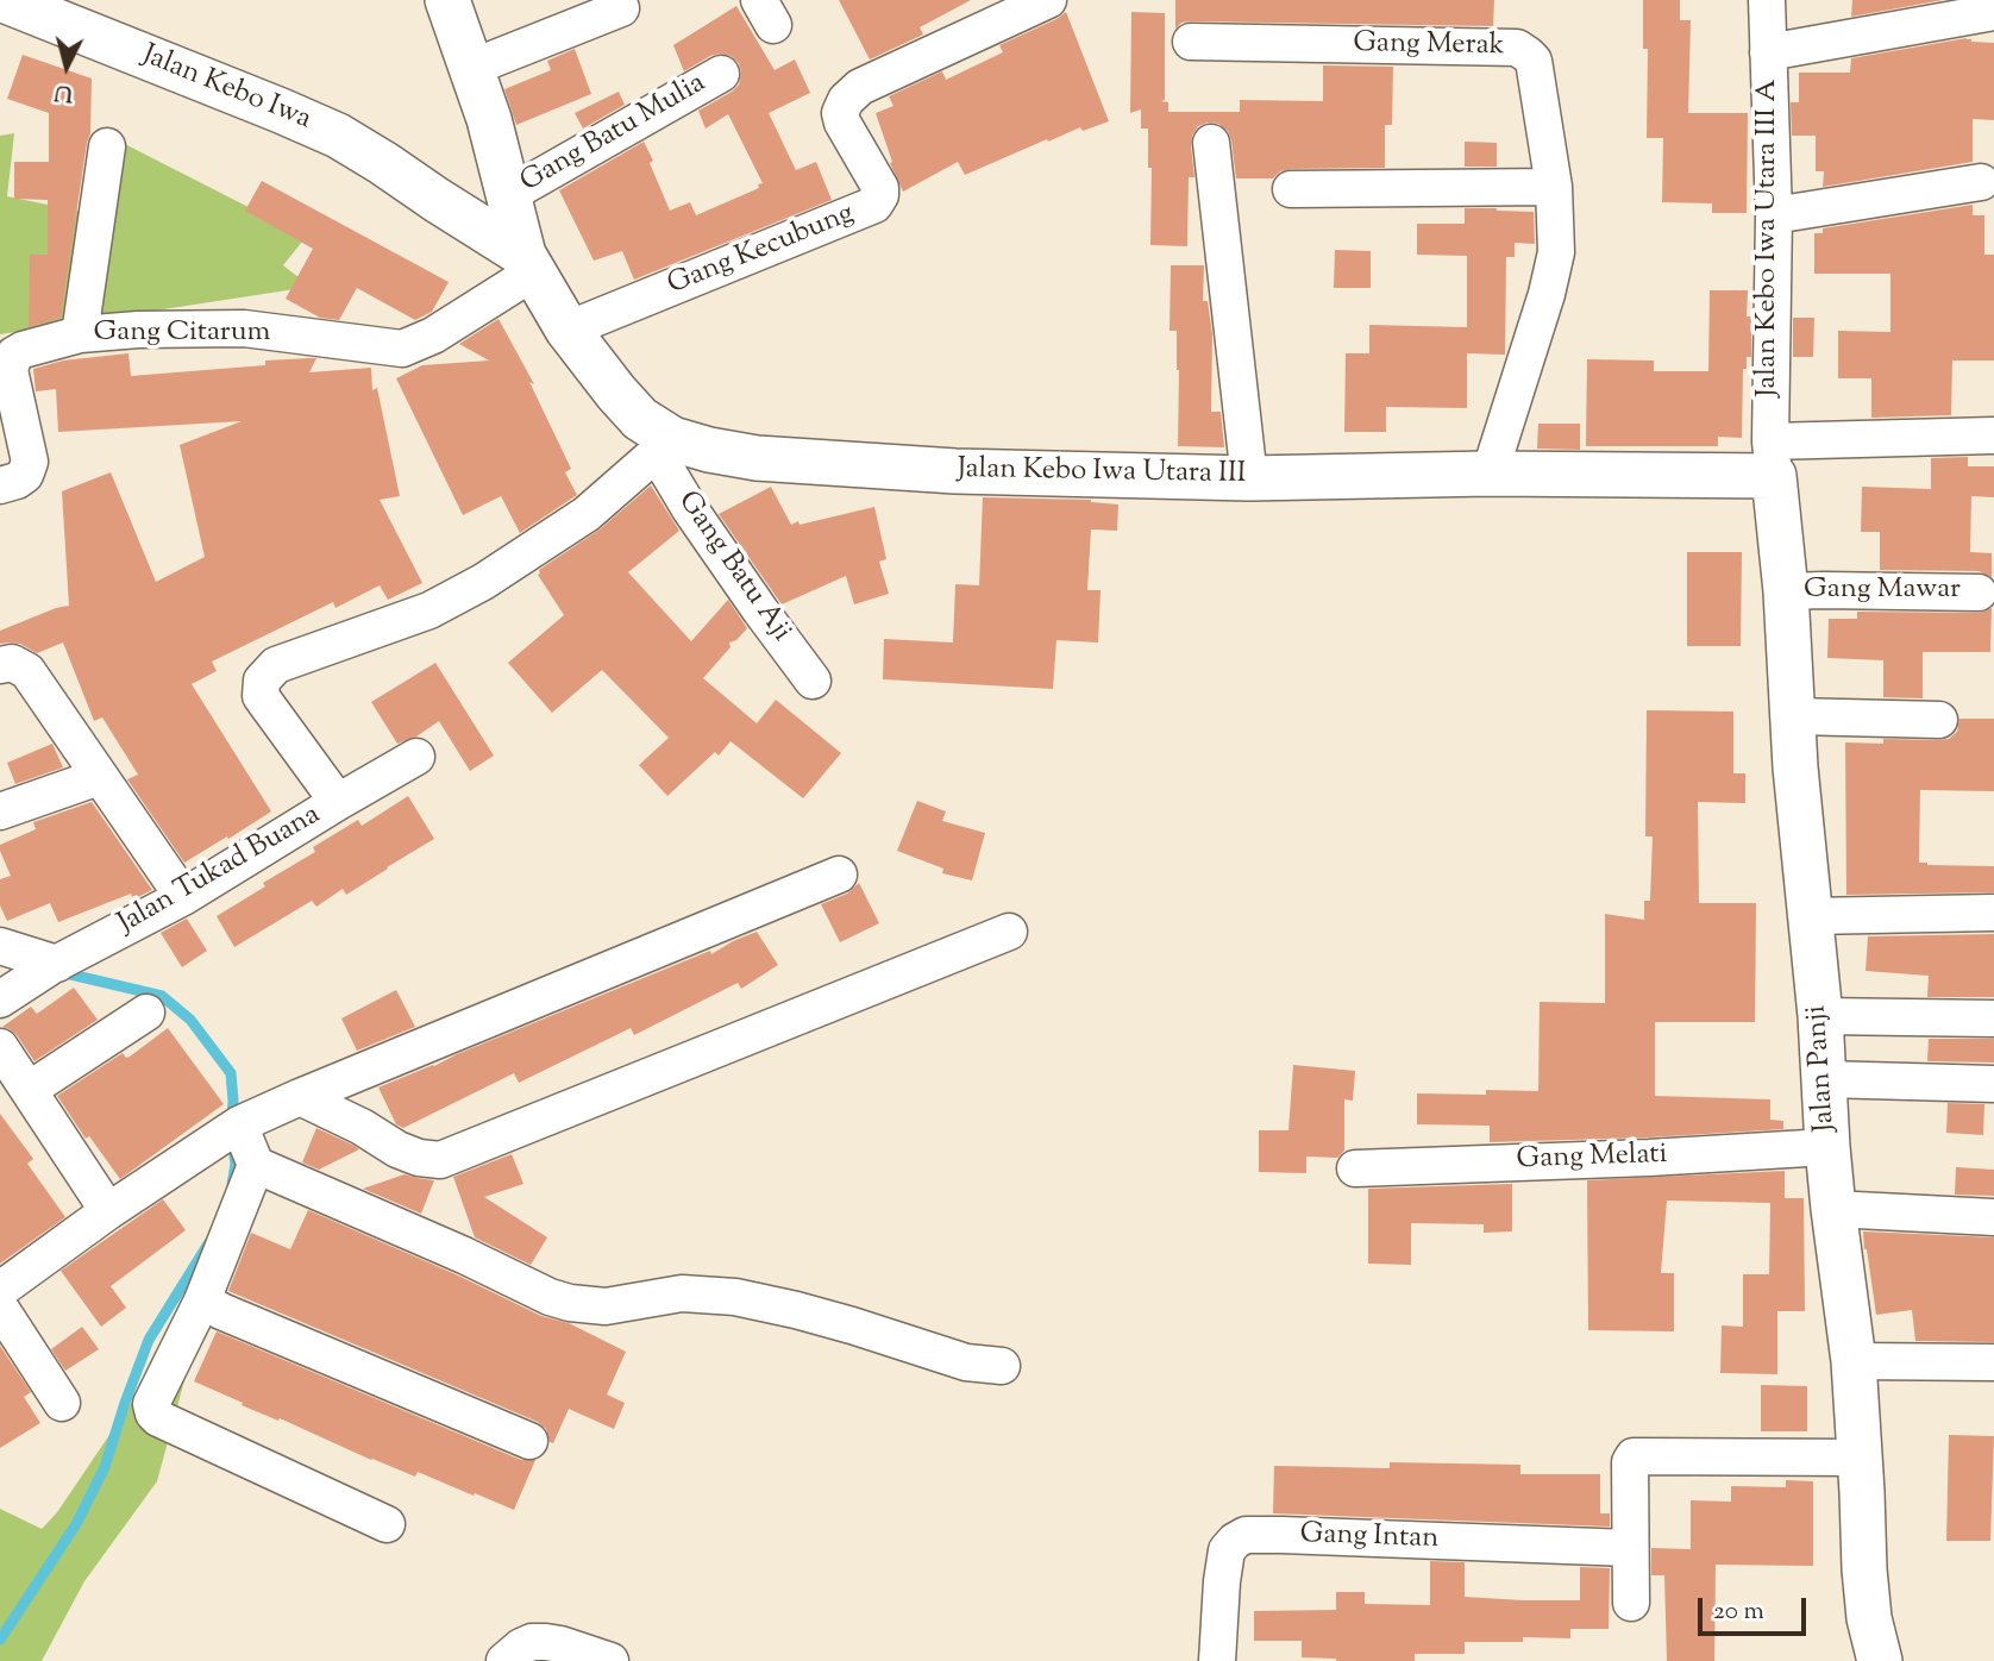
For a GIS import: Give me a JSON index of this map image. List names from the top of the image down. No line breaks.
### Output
{"streets":{"street":["Gang Merak","Jalan Kebo Iwa","Gang Batu Mulia","Jalan Kebo Iwa Utara III A","Gang Kecubung","Gang Citarum","Jalan Kebo Iwa Utara III","Gang Batu Aji","Gang Mawar","Jalan Tukad Buana","Jalan Panji","Gang Melati","Gang Intan"]},"crossings":[["Gang Merak","Jalan Kebo Iwa Utara III"],["Jalan Kebo Iwa","Jalan Kebo Iwa Utara III"],["Gang Batu Mulia","Jalan Kebo Iwa Utara III"],["Jalan Kebo Iwa Utara III A","Jalan Kebo Iwa Utara III"],["Jalan Kebo Iwa Utara III A","Jalan Panji"],["Gang Kecubung","Jalan Kebo Iwa Utara III"],["Gang Citarum","Jalan Kebo Iwa Utara III"],["Jalan Kebo Iwa Utara III","Gang Batu Aji"],["Jalan Kebo Iwa Utara III","Jalan Tukad Buana"],["Jalan Kebo Iwa Utara III","Jalan Panji"],["Gang Batu Aji","Jalan Tukad Buana"],["Gang Mawar","Jalan Panji"],["Jalan Panji","Gang Melati"]],"scale_bar":"20 m","north":"bottom"}
